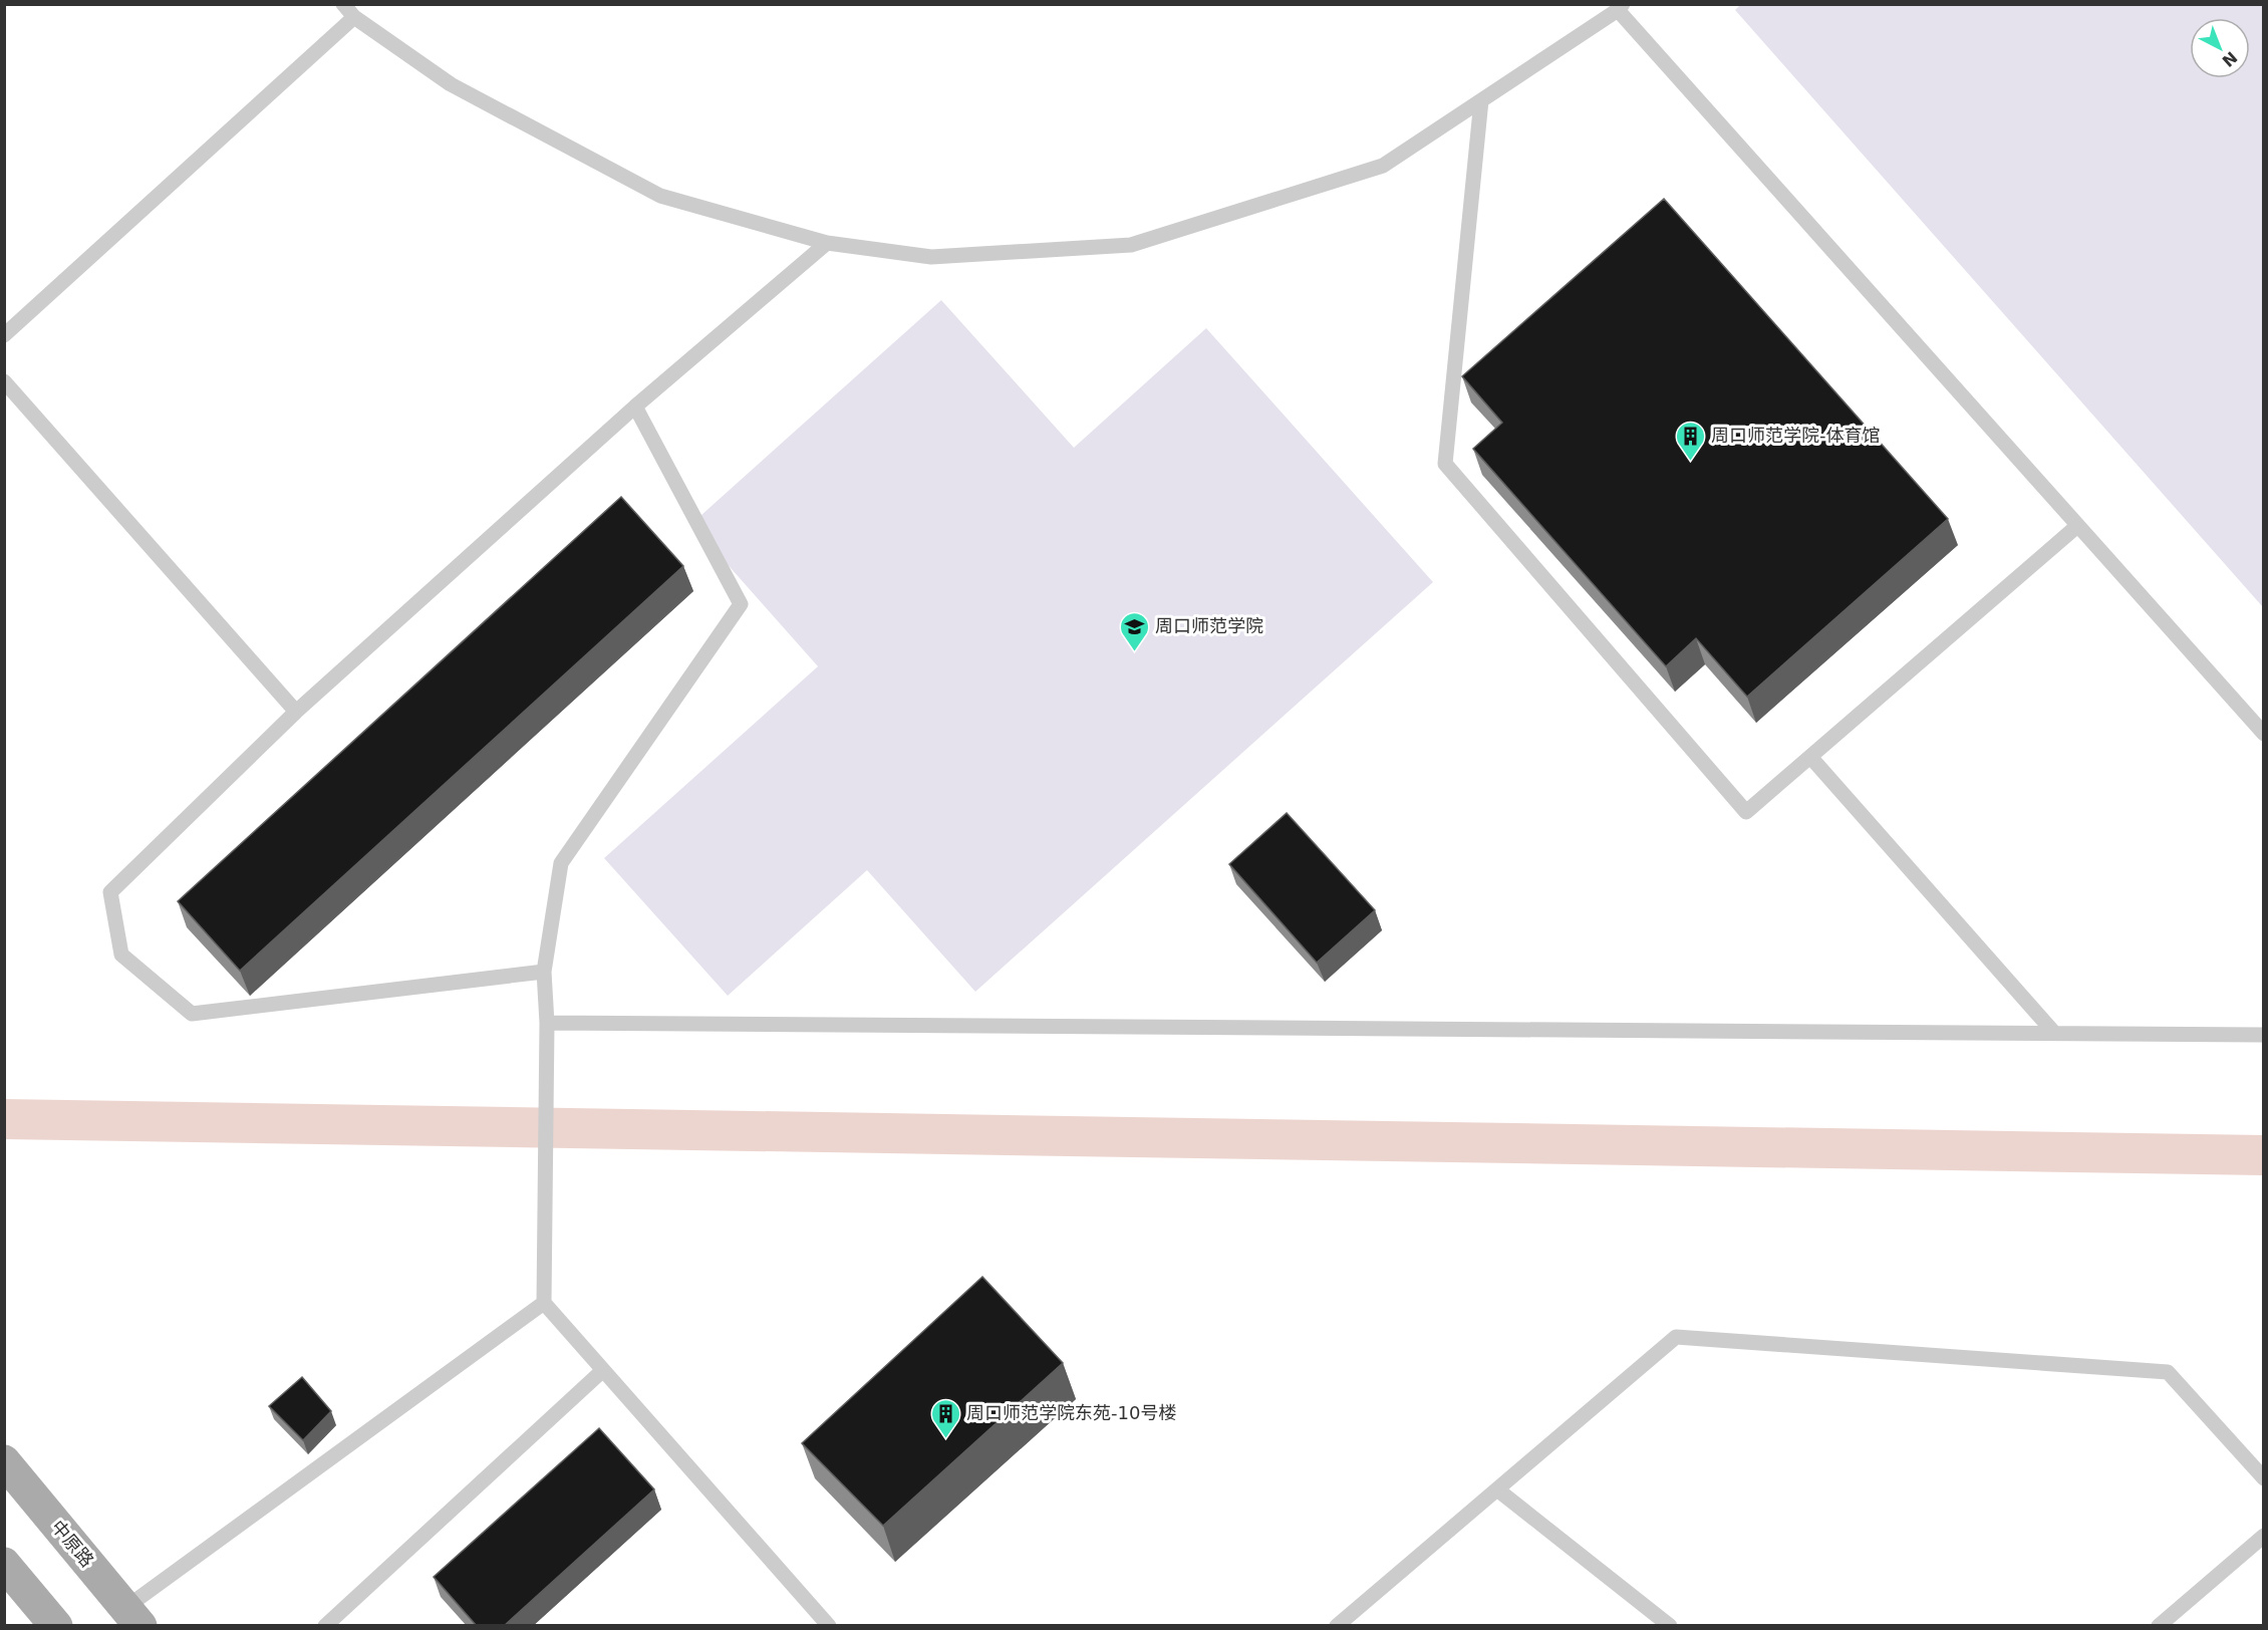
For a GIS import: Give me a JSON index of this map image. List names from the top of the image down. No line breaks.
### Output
{"streets":{"main road":["中原路"]},"places":{"building":["周口师范学院-体育馆","周口师范学院东苑-10号楼"],"school or university":["周口师范学院"]},"north":"bottom right"}
